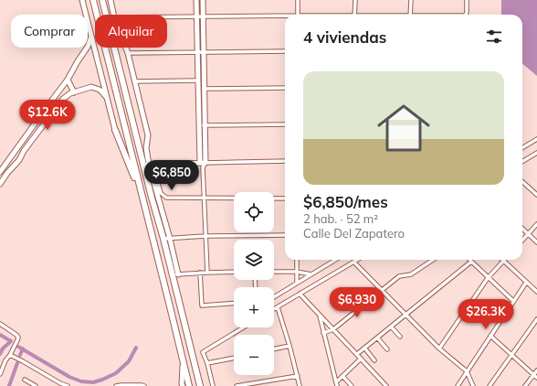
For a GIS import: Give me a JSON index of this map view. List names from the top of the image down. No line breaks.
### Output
{"page":{"chip":["Comprar","Alquilar"],"heading":"4 viviendas","list":[{"name":"$6,850/mes","note":"2 hab. · 52 m² · Calle Del Zapatero"}],"price":["$12.6K","$6,850","$6,930","$26.3K"],"map_buttons":["+","−"]}}
